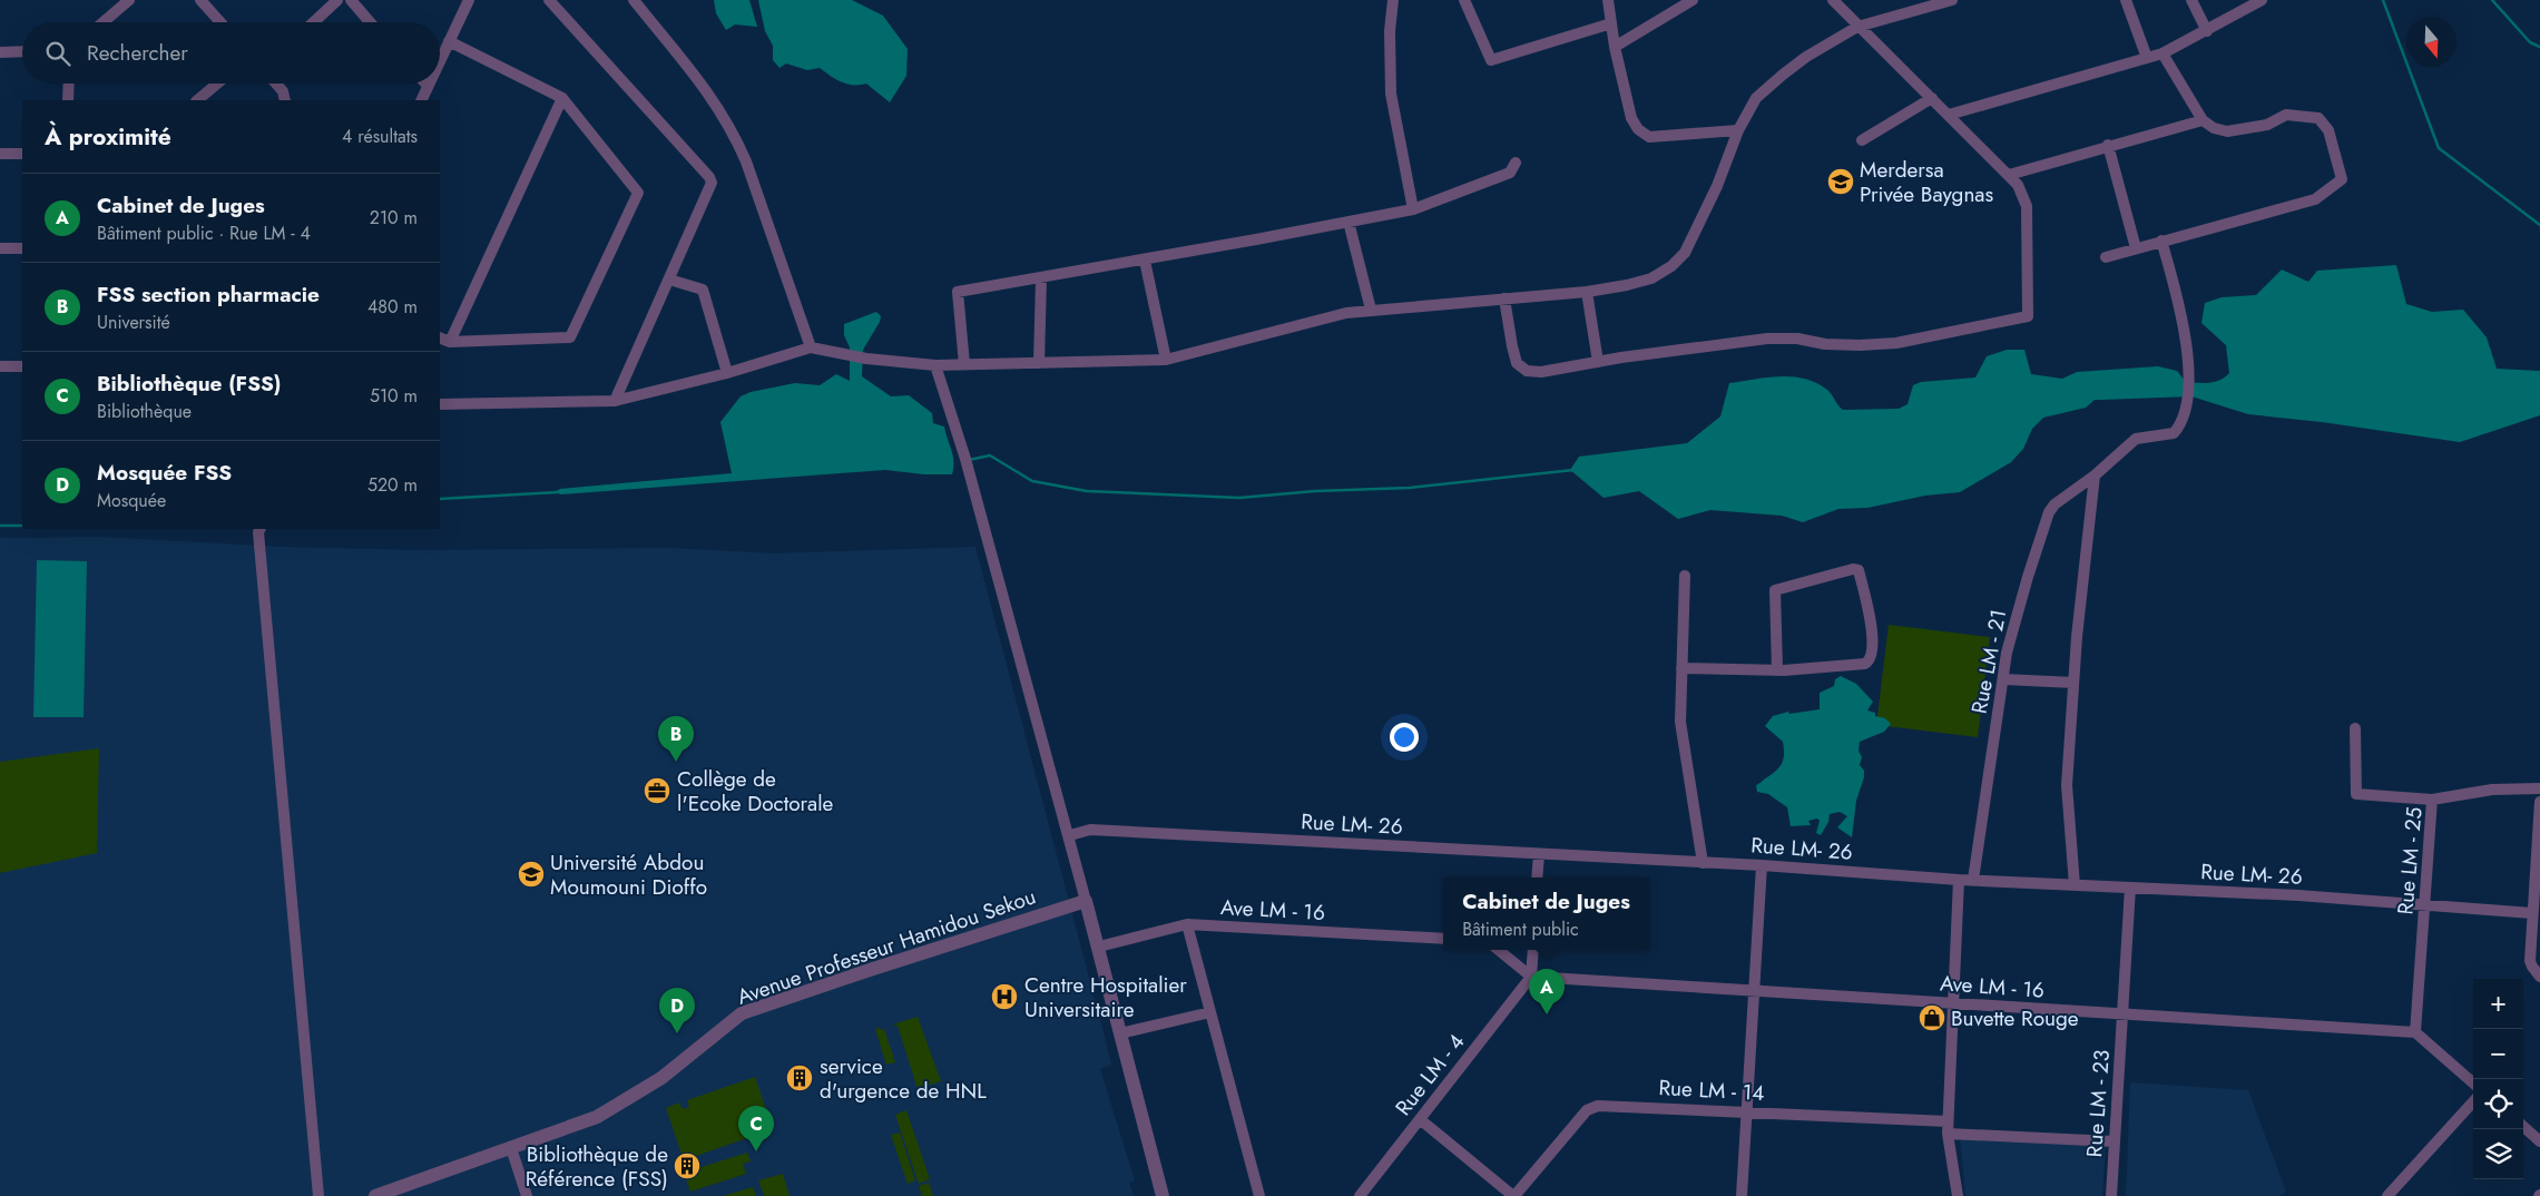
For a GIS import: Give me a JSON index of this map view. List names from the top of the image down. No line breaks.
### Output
{"streets":{"street":["Rue LM - 21","Rue LM- 26","Rue LM - 25","Ave LM - 16","Avenue Professeur Hamidou Sekou","Rue LM - 4","Rue LM - 14","Rue LM - 23"]},"crossings":[["Rue LM - 21","Rue LM- 26"],["Rue LM- 26","Rue LM - 25"],["Rue LM- 26","Rue LM - 23"],["Rue LM - 25","Ave LM - 16"],["Ave LM - 16","Rue LM - 4"],["Ave LM - 16","Rue LM - 23"]],"places":{"school or university":["Merdersa Privée Baygnas","Université Abdou Moumouni Dioffo"],"office":["Collège de l'Ecoke Doctorale"],"hospital":["Centre Hospitalier Universitaire"],"shop":["Buvette Rouge"],"building":["service d'urgence de HNL","Bibliothèque de Référence (FSS)"]},"north":"bottom","page":{"search":"Rechercher","heading":["À proximité","4 résultats"],"list":[{"mark":"A","name":"Cabinet de Juges","note":"Bâtiment public · Rue LM - 4","value":"210 m"},{"mark":"B","name":"FSS section pharmacie","note":"Université","value":"480 m"},{"mark":"C","name":"Bibliothèque (FSS)","note":"Bibliothèque","value":"510 m"},{"mark":"D","name":"Mosquée FSS","note":"Mosquée","value":"520 m"}],"pins":["B","A","D","C"],"popup":["Cabinet de Juges","Bâtiment public"],"map_buttons":["+","−"]}}
